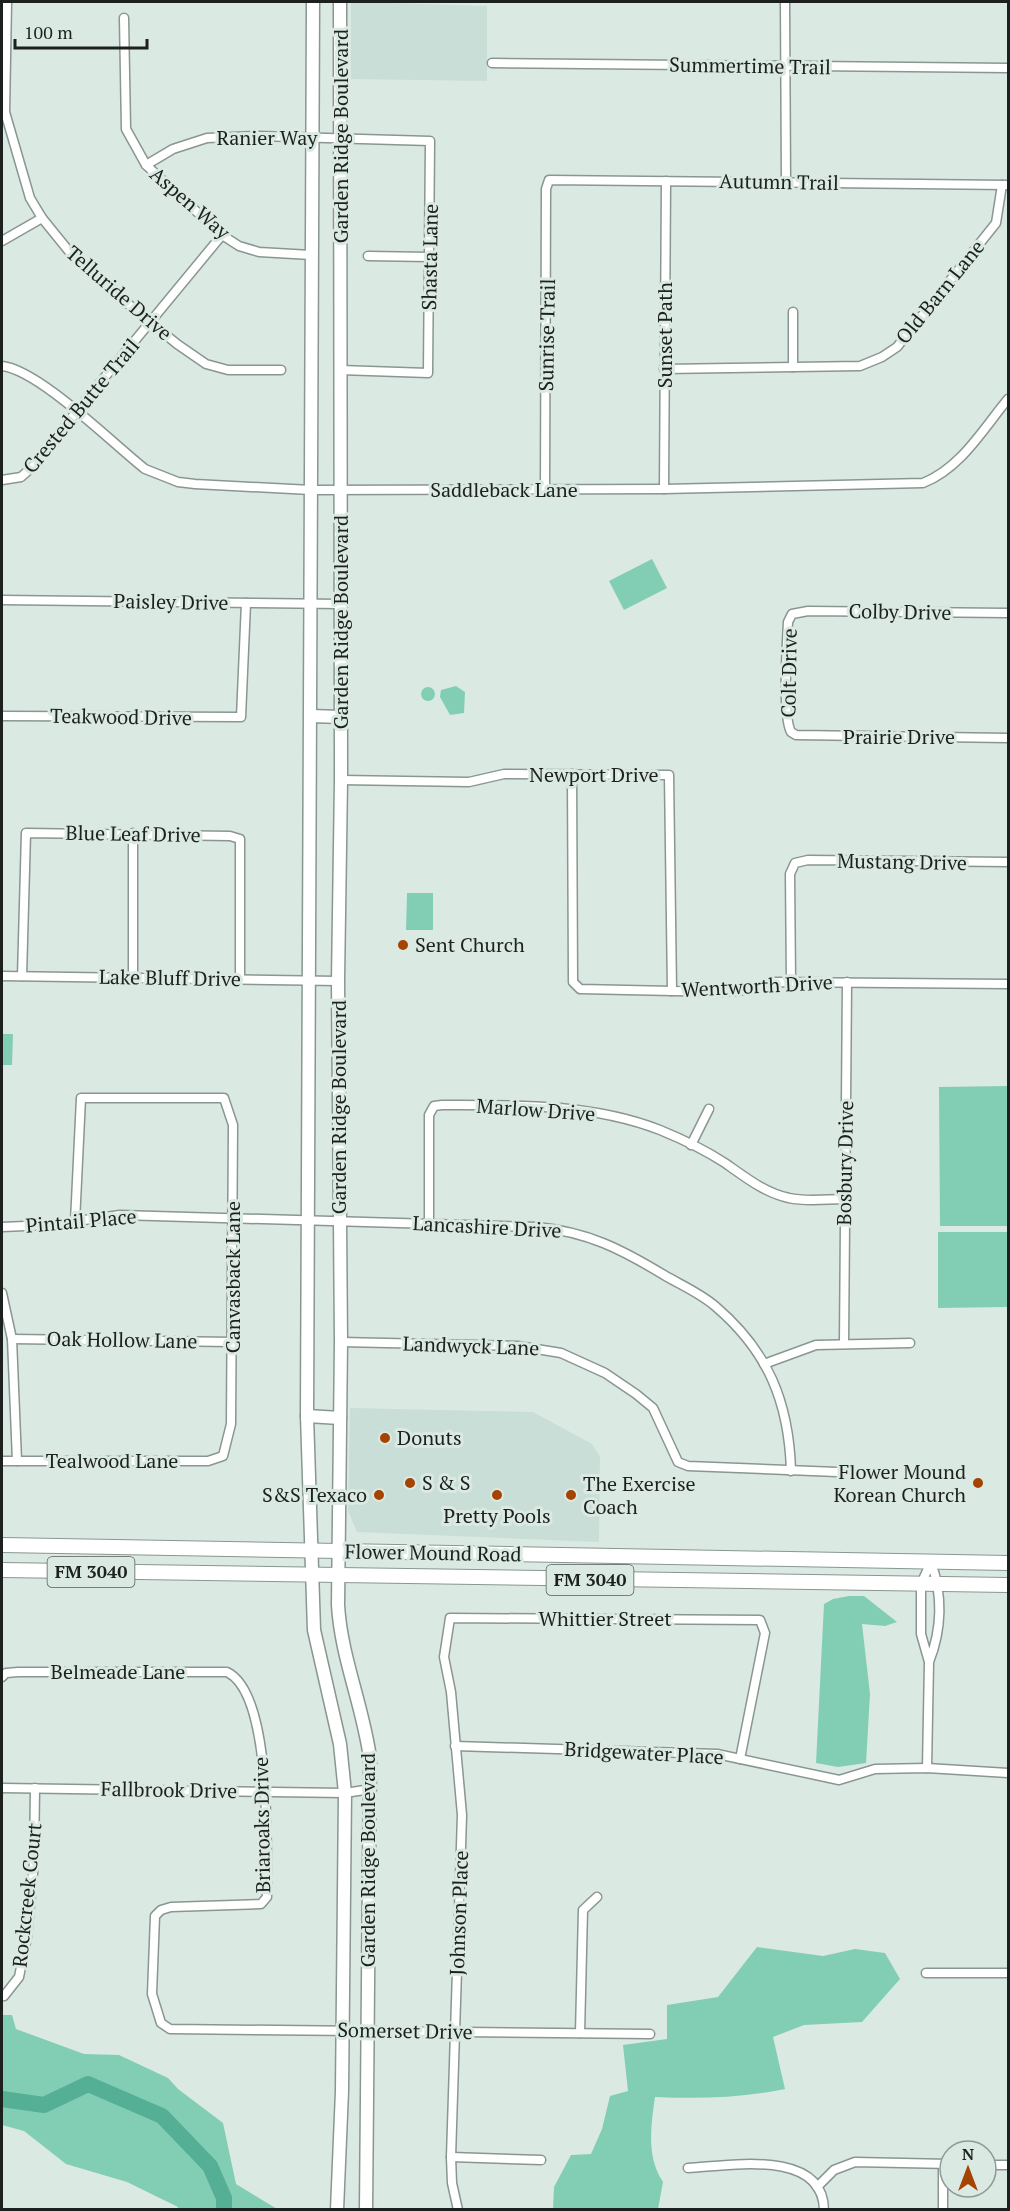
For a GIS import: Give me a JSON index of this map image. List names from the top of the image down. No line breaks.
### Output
{"streets":{"main road":["Garden Ridge Boulevard","Flower Mound Road","FM 3040"],"street":["Summertime Trail","Ranier Way","Autumn Trail","Aspen Way","Shasta Lane","Old Barn Lane","Telluride Drive","Sunrise Trail","Sunset Path","Crested Butte Trail","Saddleback Lane","Paisley Drive","Colby Drive","Colt Drive","Teakwood Drive","Prairie Drive","Newport Drive","Blue Leaf Drive","Mustang Drive","Lake Bluff Drive","Wentworth Drive","Marlow Drive","Bosbury Drive","Pintail Place","Lancashire Drive","Canvasback Lane","Oak Hollow Lane","Landwyck Lane","Tealwood Lane","Whittier Street","Belmeade Lane","Bridgewater Place","Fallbrook Drive","Briaroaks Drive","Rockcreek Court","Johnson Place","Somerset Drive"]},"crossings":[["Garden Ridge Boulevard","Ranier Way"],["Garden Ridge Boulevard","Aspen Way"],["Garden Ridge Boulevard","Shasta Lane"],["Garden Ridge Boulevard","Saddleback Lane"],["Garden Ridge Boulevard","Paisley Drive"],["Garden Ridge Boulevard","Newport Drive"],["Garden Ridge Boulevard","Lake Bluff Drive"],["Garden Ridge Boulevard","Pintail Place"],["Garden Ridge Boulevard","Lancashire Drive"],["Garden Ridge Boulevard","Landwyck Lane"],["Garden Ridge Boulevard","Flower Mound Road"],["Garden Ridge Boulevard","Fallbrook Drive"],["Garden Ridge Boulevard","Somerset Drive"],["Ranier Way","Aspen Way"],["Ranier Way","Shasta Lane"],["Autumn Trail","Old Barn Lane"],["Autumn Trail","Sunrise Trail"],["Autumn Trail","Sunset Path"],["Aspen Way","Crested Butte Trail"],["Old Barn Lane","Sunset Path"],["Telluride Drive","Crested Butte Trail"],["Sunrise Trail","Saddleback Lane"],["Sunset Path","Saddleback Lane"],["Crested Butte Trail","Saddleback Lane"],["Paisley Drive","Teakwood Drive"],["Colby Drive","Colt Drive"],["Colt Drive","Prairie Drive"],["Newport Drive","Wentworth Drive"],["Blue Leaf Drive","Lake Bluff Drive"],["Mustang Drive","Wentworth Drive"],["Wentworth Drive","Bosbury Drive"],["Marlow Drive","Bosbury Drive"],["Marlow Drive","Lancashire Drive"],["Pintail Place","Lancashire Drive"],["Pintail Place","Canvasback Lane"],["Lancashire Drive","Landwyck Lane"],["Canvasback Lane","Oak Hollow Lane"],["Canvasback Lane","Tealwood Lane"],["Whittier Street","Bridgewater Place"],["Whittier Street","Johnson Place"],["Belmeade Lane","Briaroaks Drive"],["Bridgewater Place","Johnson Place"],["Fallbrook Drive","Briaroaks Drive"],["Fallbrook Drive","Rockcreek Court"],["Briaroaks Drive","Somerset Drive"],["Johnson Place","Somerset Drive"]],"places":["Sent Church","Donuts","S & S","Flower Mound Korean Church","S&S Texaco","Pretty Pools","The Exercise Coach"],"scale_bar":"100 m","north":"top"}
